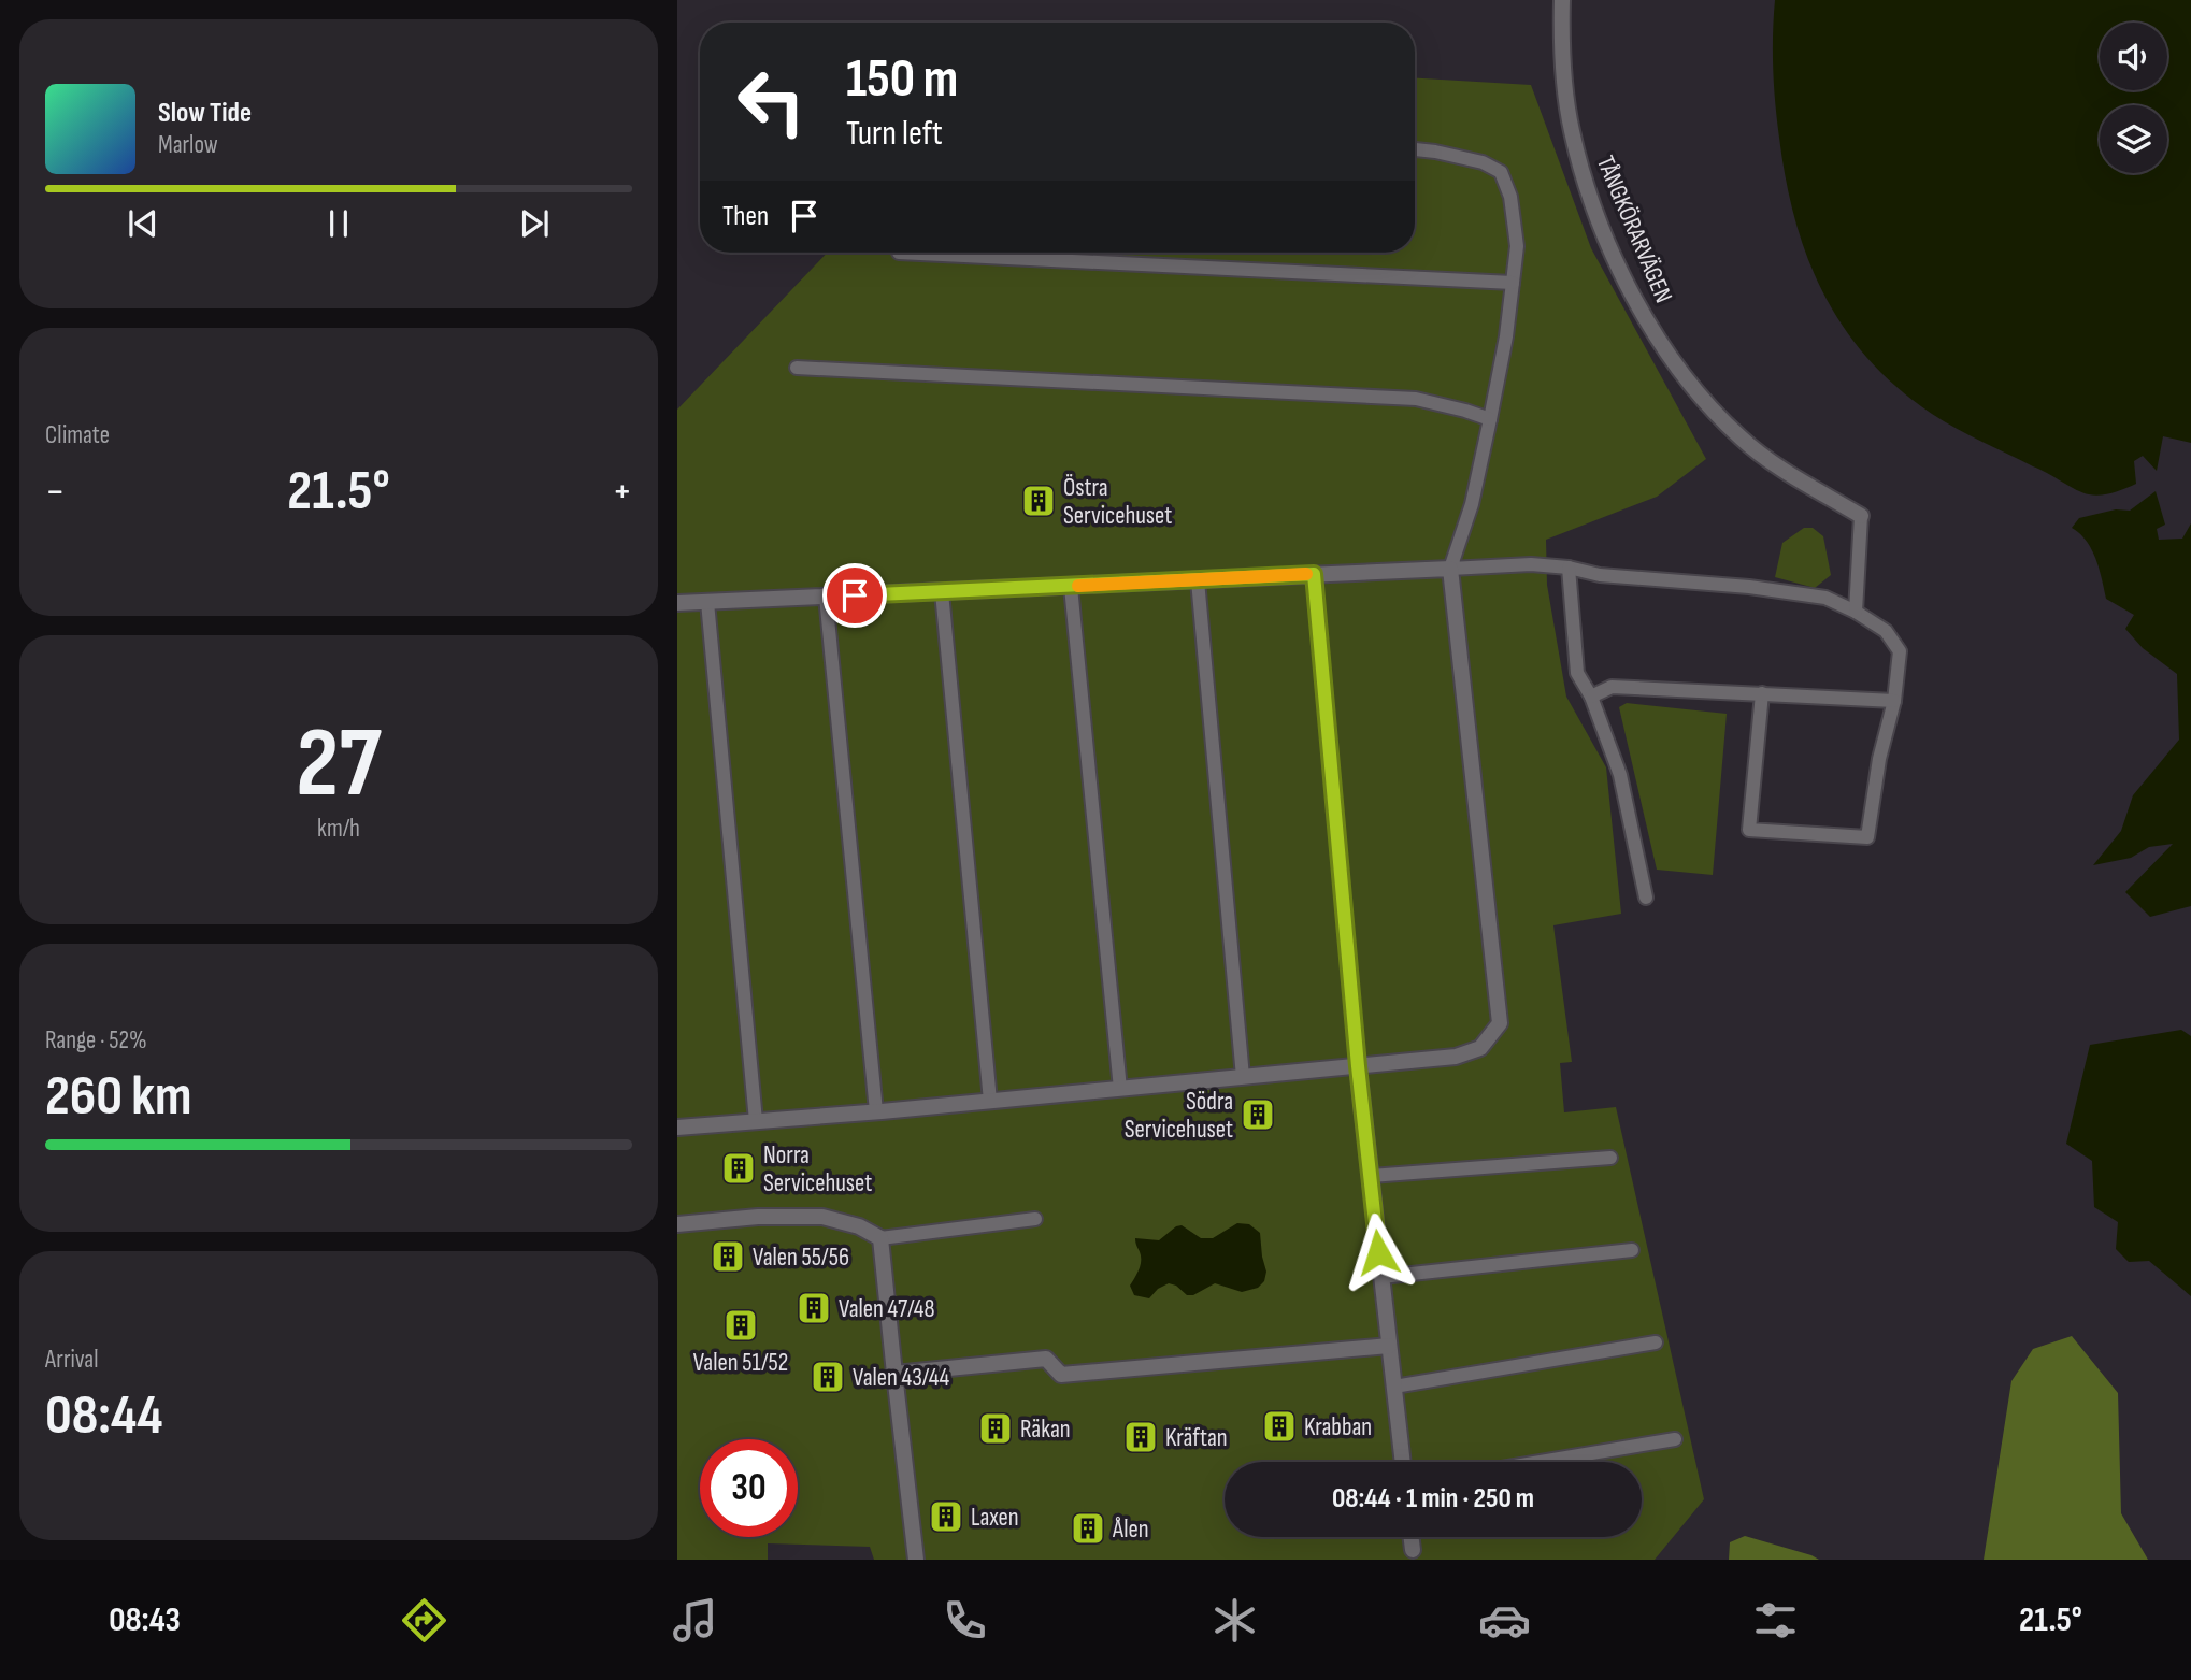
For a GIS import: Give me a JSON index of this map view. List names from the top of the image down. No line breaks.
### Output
{"streets":{"street":["TÅNGKÖRARVÄGEN"]},"places":{"building":["Östra Servicehuset","Södra Servicehuset","Norra Servicehuset","Valen 55/56","Valen 47/48","Valen 51/52","Valen 43/44","Krabban","Räkan","Kräftan","Laxen","Ålen"]},"page":{"turn":["150 m","Turn left"],"song":["Slow Tide","Marlow"],"then":"Then","tile":["Climate",["27","km/h"],["Range · 52%","260 km"],["Arrival","08:44"]],"heat":["−","21.5°","+"],"limit":"30","trip":"08:44 · 1 min · 250 m","tabs":["08:43","21.5°"]}}
